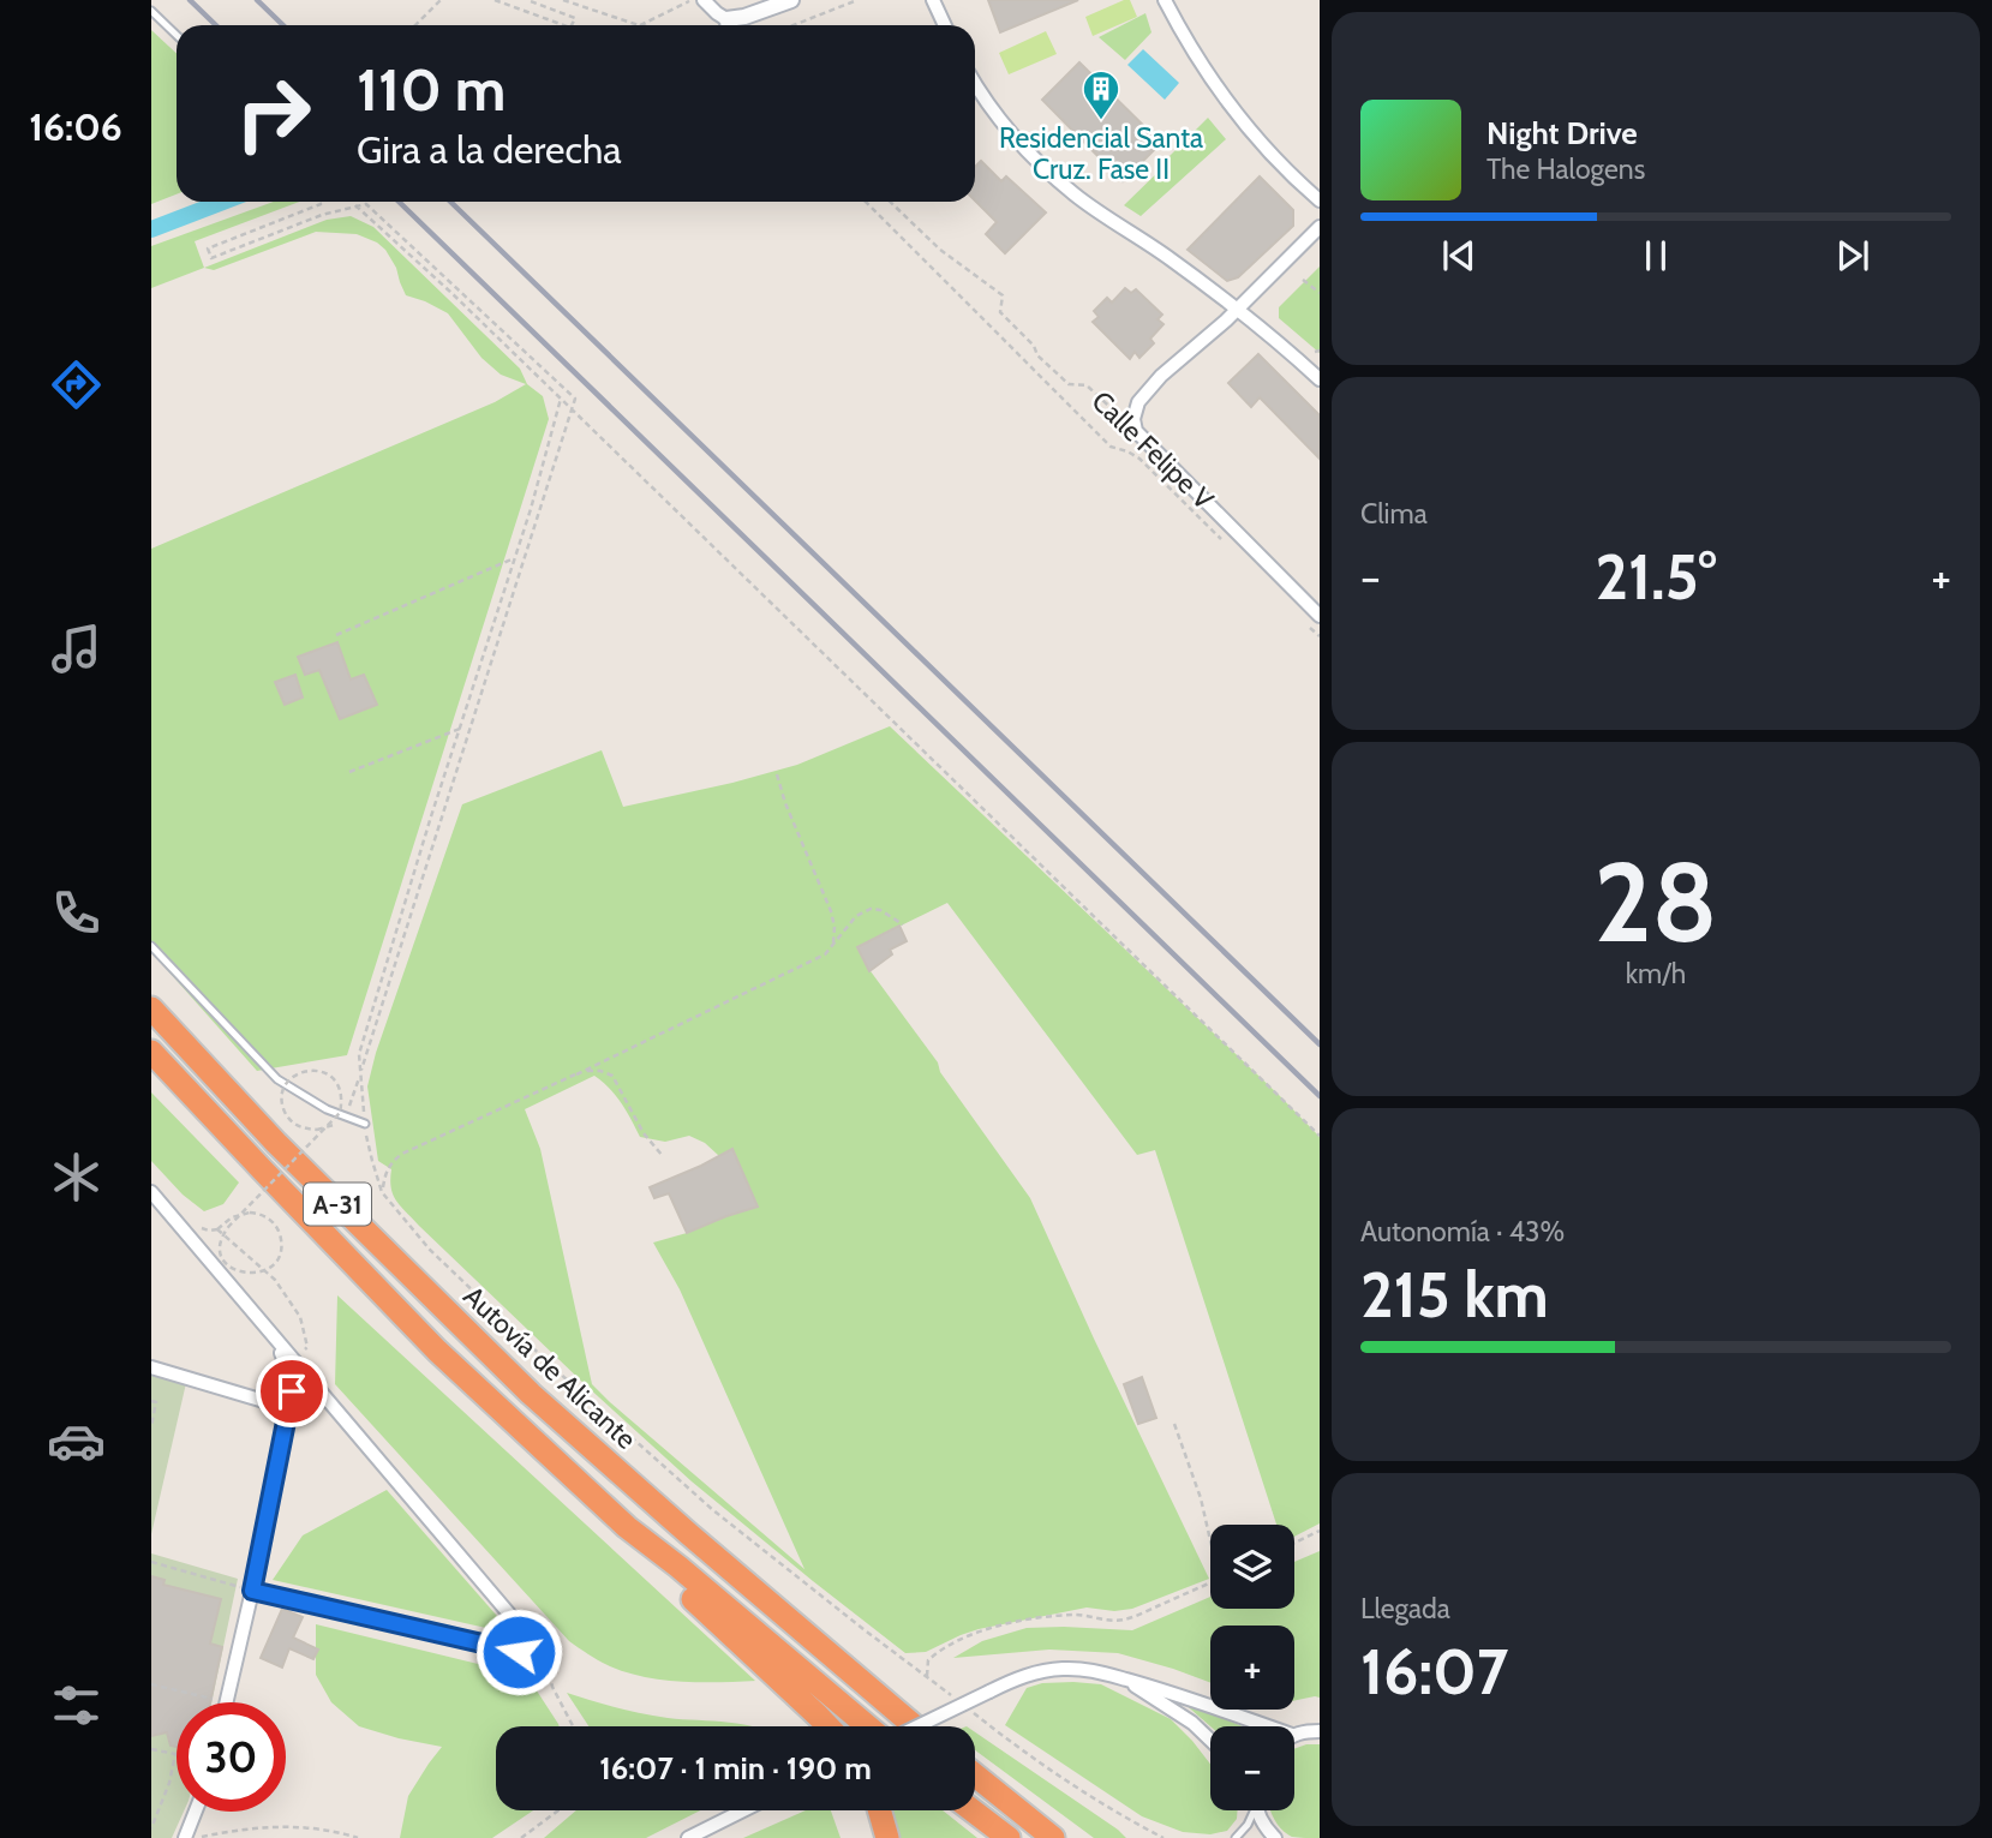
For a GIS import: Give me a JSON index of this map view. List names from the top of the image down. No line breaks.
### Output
{"streets":{"highway":["A-31","Autovía de Alicante"],"street":["Calle Felipe V"]},"places":{"building":["Residencial Santa Cruz. Fase II"]},"page":{"tabs":"16:06","turn":["110 m","Gira a la derecha"],"song":["Night Drive","The Halogens"],"tile":["Clima",["28","km/h"],["Autonomía · 43%","215 km"],["Llegada","16:07"]],"heat":["−","21.5°","+"],"map_buttons":["+","−"],"limit":"30","trip":"16:07 · 1 min · 190 m"}}
